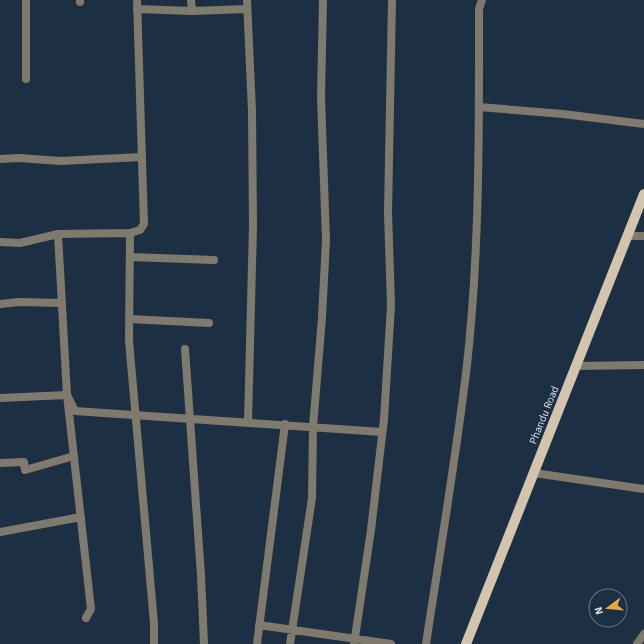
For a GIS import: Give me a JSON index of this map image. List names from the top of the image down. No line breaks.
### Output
{"streets":{"main road":["Phandu Road"]},"north":"left"}
